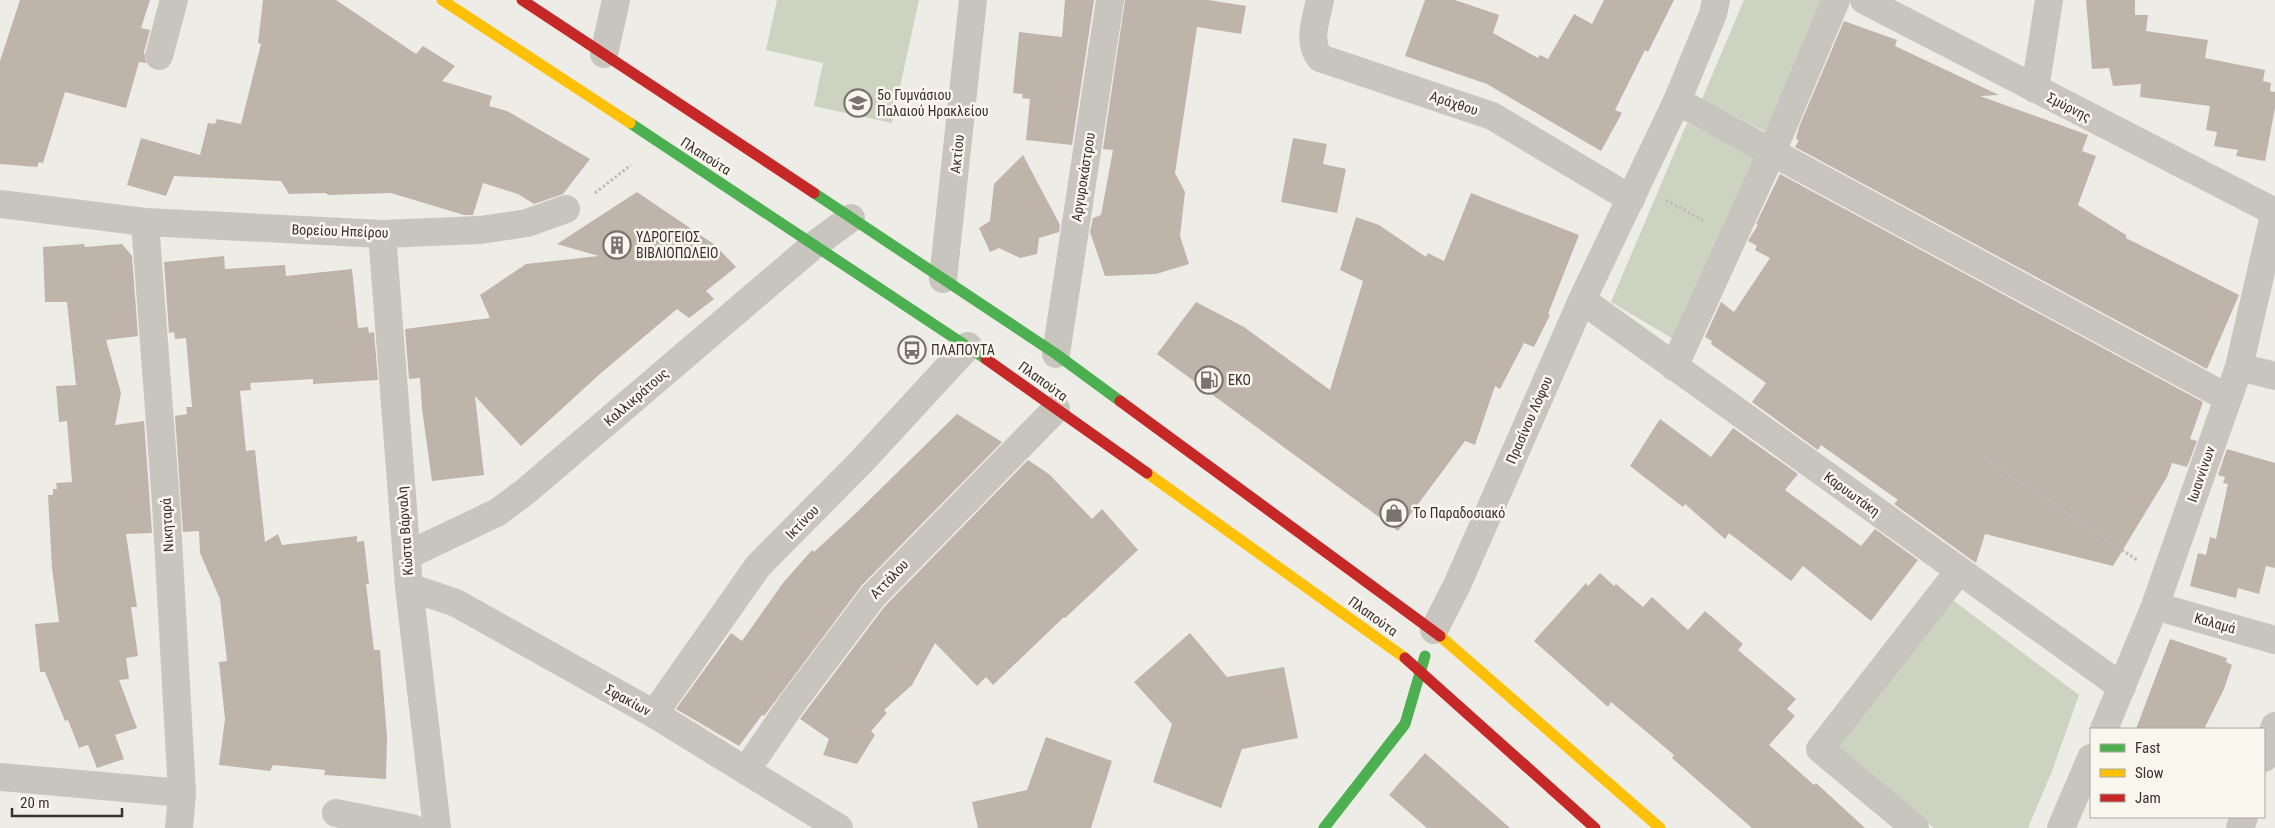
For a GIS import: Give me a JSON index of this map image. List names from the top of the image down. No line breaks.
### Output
{"streets":{"main road":["Πλαπούτα","Πρασίνου Λόφου"],"street":["Αράχθου","Σμύρνης","Ακτίου","Αργυροκάστρου","Βορείου Ηπείρου","Καλλικράτους","Ιωαννίνων","Καρυωτάκη","Ικτίνου","Νικηταρά","Κώστα Βάρναλη","Αττάλου","Καλαμά","Σφακίων"]},"crossings":[["Αράχθου","Πρασίνου Λόφου"],["Σμύρνης","Ιωαννίνων"],["Ακτίου","Πλαπούτα"],["Πλαπούτα","Αργυροκάστρου"],["Πλαπούτα","Καλλικράτους"],["Πλαπούτα","Πρασίνου Λόφου"],["Πλαπούτα","Ικτίνου"],["Πλαπούτα","Αττάλου"],["Βορείου Ηπείρου","Νικηταρά"],["Βορείου Ηπείρου","Κώστα Βάρναλη"],["Καλλικράτους","Κώστα Βάρναλη"],["Πρασίνου Λόφου","Καρυωτάκη"],["Ιωαννίνων","Καρυωτάκη"],["Ιωαννίνων","Καλαμά"],["Ικτίνου","Σφακίων"],["Κώστα Βάρναλη","Σφακίων"],["Αττάλου","Σφακίων"]],"places":{"school or university":["5ο Γυμνάσιου Παλαιού Ηρακλείου"],"building":["ΥΔΡΟΓΕΙΟΣ ΒΙΒΛΙΟΠΩΛΕΙΟ"],"bus stop":["ΠΛΑΠΟΥΤΑ"],"fuel station":["EKO"],"shop":["Το Παραδοσιακό"]},"legend":["Fast","Slow","Jam"],"scale_bar":"20 m"}
